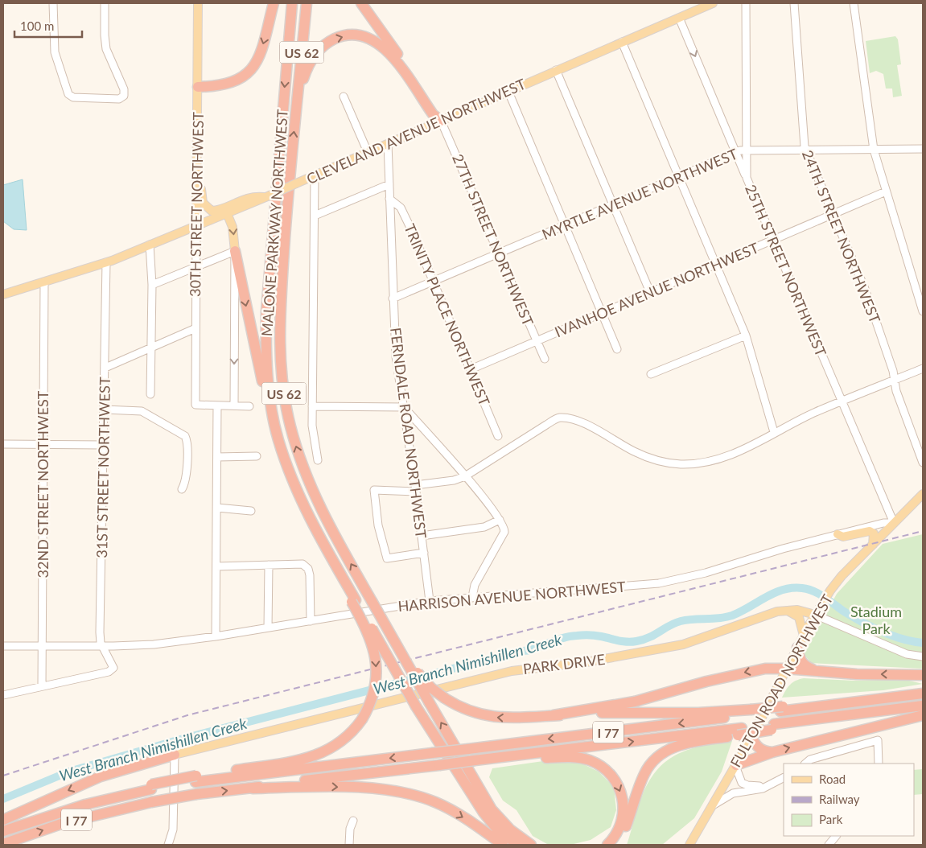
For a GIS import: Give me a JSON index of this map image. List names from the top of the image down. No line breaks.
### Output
{"streets":{"highway":["US 62","MALONE PARKWAY NORTHWEST","I 77"],"main road":["CLEVELAND AVENUE NORTHWEST","30TH STREET NORTHWEST","PARK DRIVE","FULTON ROAD NORTHWEST"],"street":["MYRTLE AVENUE NORTHWEST","24TH STREET NORTHWEST","27TH STREET NORTHWEST","25TH STREET NORTHWEST","IVANHOE AVENUE NORTHWEST","TRINITY PLACE NORTHWEST","FERNDALE ROAD NORTHWEST","31ST STREET NORTHWEST","32ND STREET NORTHWEST","HARRISON AVENUE NORTHWEST"]},"crossings":[["CLEVELAND AVENUE NORTHWEST","30TH STREET NORTHWEST"],["CLEVELAND AVENUE NORTHWEST","27TH STREET NORTHWEST"],["CLEVELAND AVENUE NORTHWEST","FERNDALE ROAD NORTHWEST"],["CLEVELAND AVENUE NORTHWEST","31ST STREET NORTHWEST"],["CLEVELAND AVENUE NORTHWEST","32ND STREET NORTHWEST"],["MYRTLE AVENUE NORTHWEST","24TH STREET NORTHWEST"],["MYRTLE AVENUE NORTHWEST","27TH STREET NORTHWEST"],["MYRTLE AVENUE NORTHWEST","25TH STREET NORTHWEST"],["MYRTLE AVENUE NORTHWEST","TRINITY PLACE NORTHWEST"],["MYRTLE AVENUE NORTHWEST","FERNDALE ROAD NORTHWEST"],["24TH STREET NORTHWEST","IVANHOE AVENUE NORTHWEST"],["27TH STREET NORTHWEST","IVANHOE AVENUE NORTHWEST"],["25TH STREET NORTHWEST","IVANHOE AVENUE NORTHWEST"],["25TH STREET NORTHWEST","HARRISON AVENUE NORTHWEST"],["25TH STREET NORTHWEST","FULTON ROAD NORTHWEST"],["IVANHOE AVENUE NORTHWEST","TRINITY PLACE NORTHWEST"],["TRINITY PLACE NORTHWEST","FERNDALE ROAD NORTHWEST"],["FERNDALE ROAD NORTHWEST","HARRISON AVENUE NORTHWEST"],["31ST STREET NORTHWEST","32ND STREET NORTHWEST"],["31ST STREET NORTHWEST","HARRISON AVENUE NORTHWEST"],["32ND STREET NORTHWEST","HARRISON AVENUE NORTHWEST"],["HARRISON AVENUE NORTHWEST","FULTON ROAD NORTHWEST"],["PARK DRIVE","FULTON ROAD NORTHWEST"]],"water":["West Branch Nimishillen Creek"],"parks":["Stadium Park"],"legend":["Road","Railway","Park"],"scale_bar":"100 m"}
